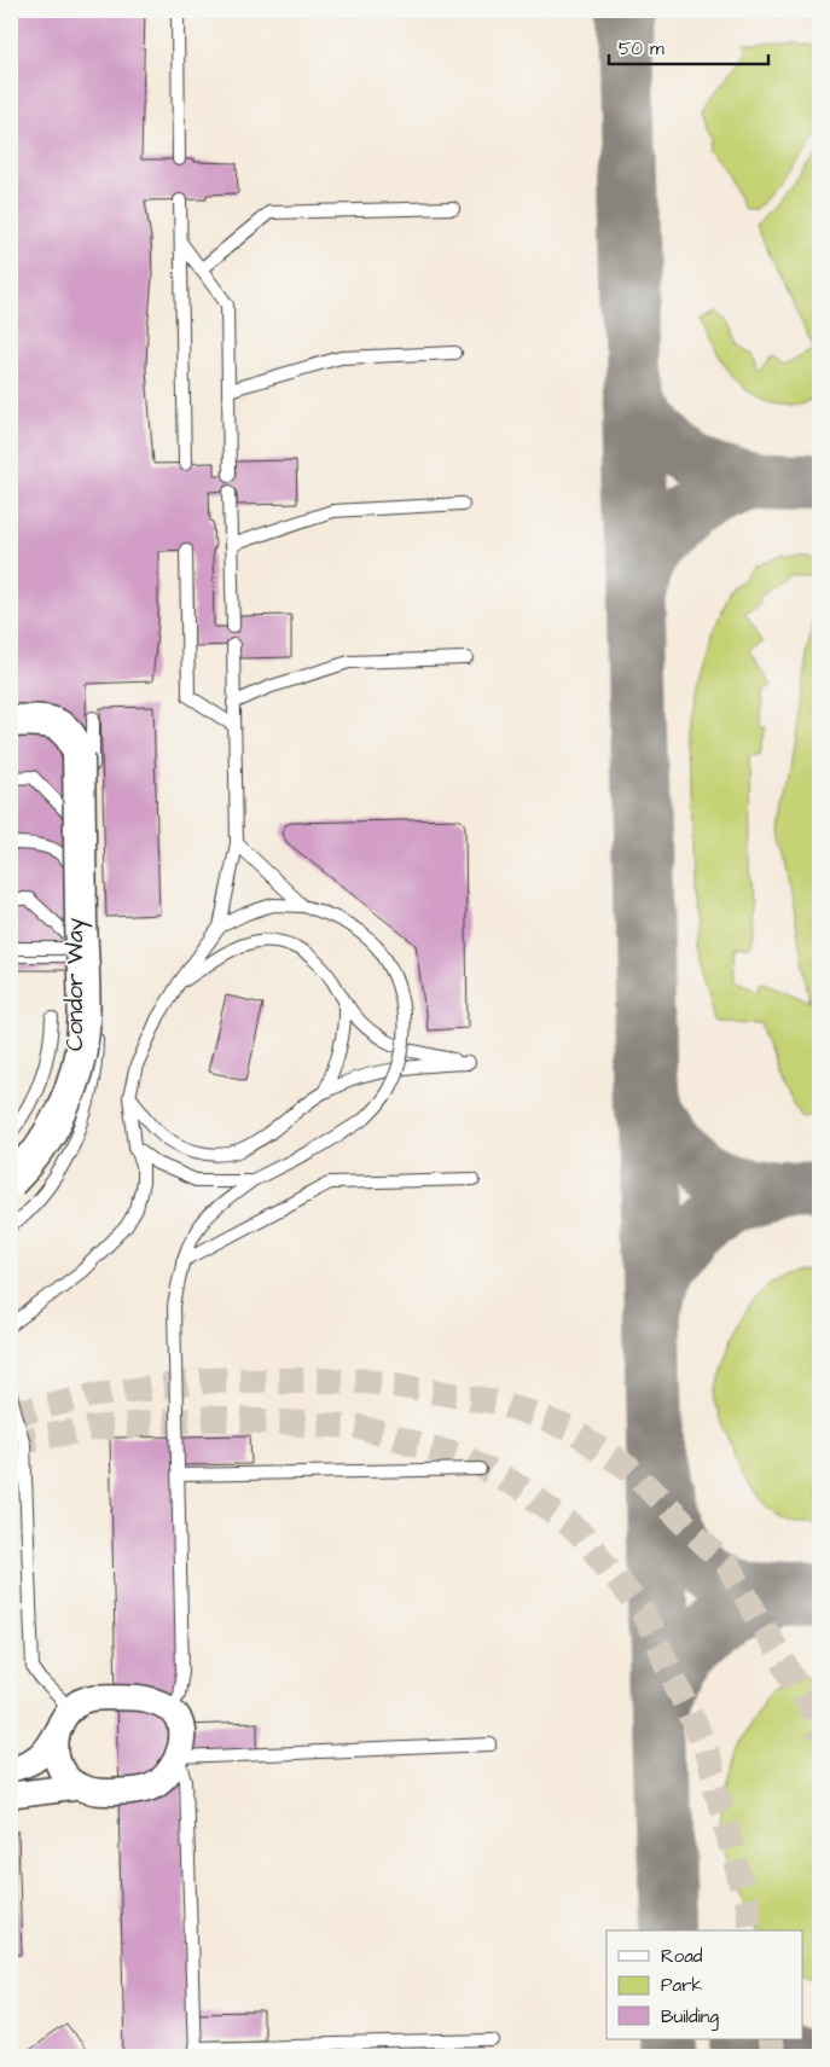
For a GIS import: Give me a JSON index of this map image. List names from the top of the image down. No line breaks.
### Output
{"streets":{"lane":["Condor Way"]},"legend":["Road","Park","Building"],"scale_bar":"50 m"}
